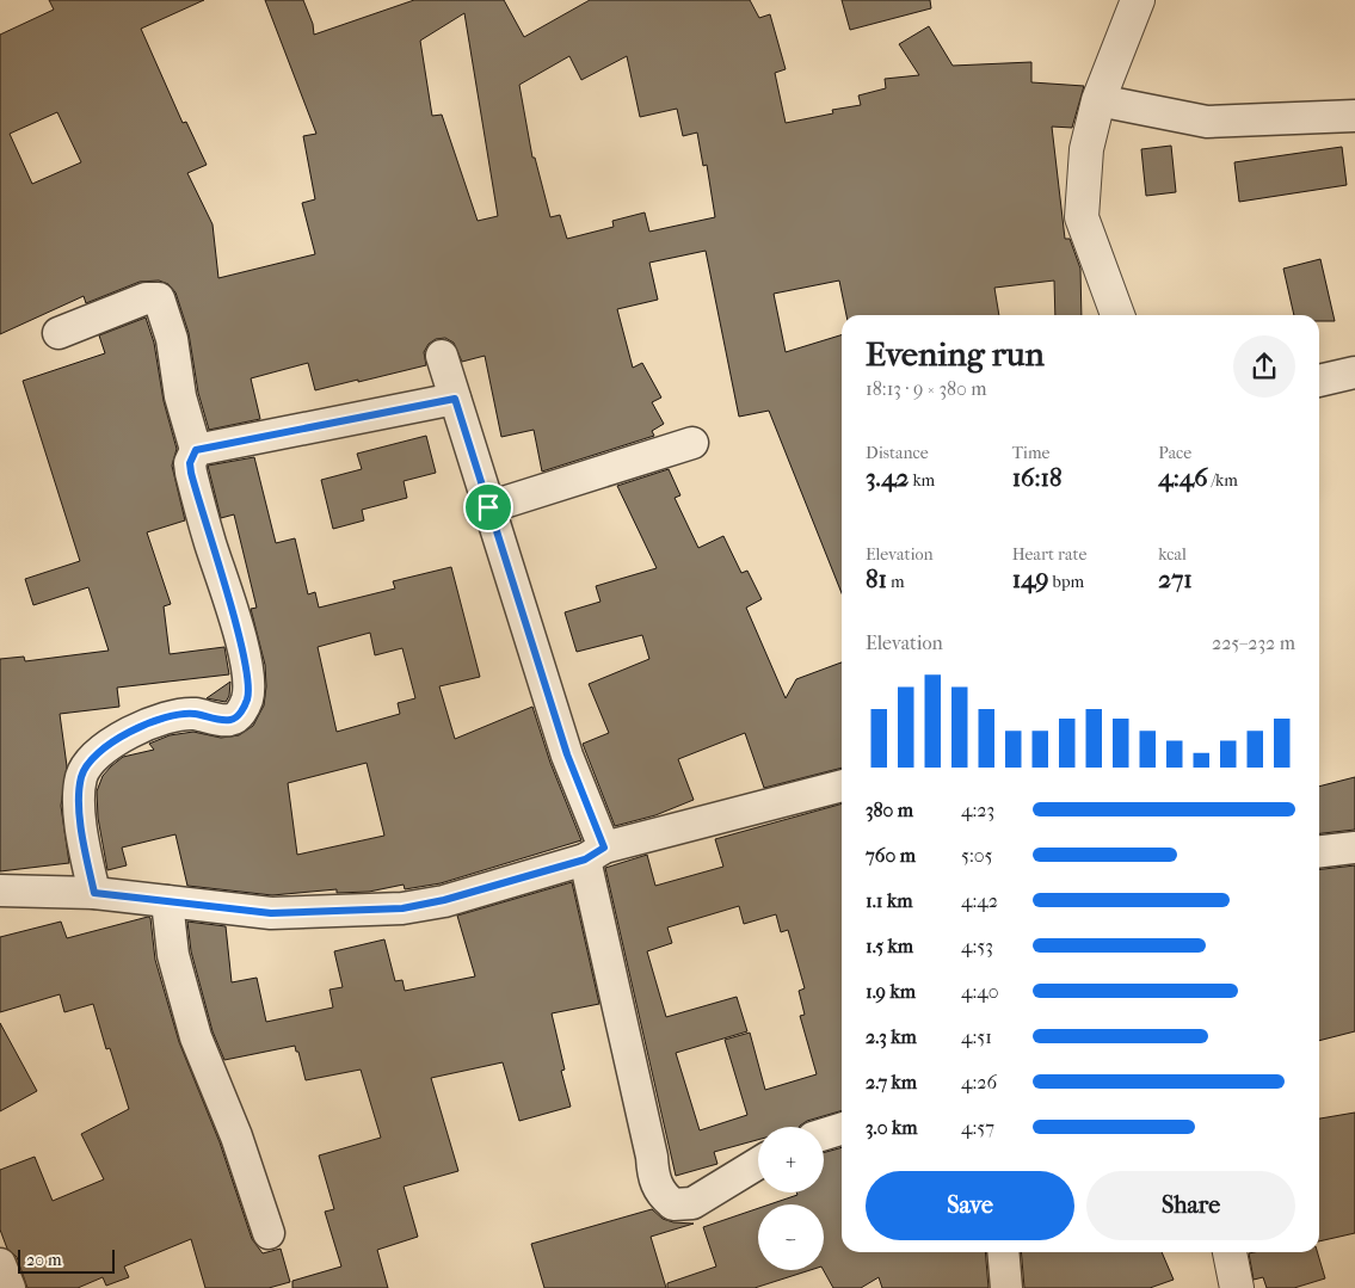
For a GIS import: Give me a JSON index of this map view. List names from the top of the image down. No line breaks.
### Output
{"scale_bar":"20 m","page":{"heading":["Evening run","18:13 · 9 × 380 m"],"stats":[["Distance","3.42 km"],["Time","16:18"],["Pace","4:46 /km"],["Elevation","81 m"],["Heart rate","149 bpm"],["kcal","271"]],"chart":["Elevation","225–232 m"],"list":[{"name":"380 m","note":"4:23"},{"name":"760 m","note":"5:05"},{"name":"1.1 km","note":"4:42"},{"name":"1.5 km","note":"4:53"},{"name":"1.9 km","note":"4:40"},{"name":"2.3 km","note":"4:51"},{"name":"2.7 km","note":"4:26"},{"name":"3.0 km","note":"4:57"}],"map_buttons":["+","−"],"buttons":["Save","Share"],"scale":"20 m"}}
